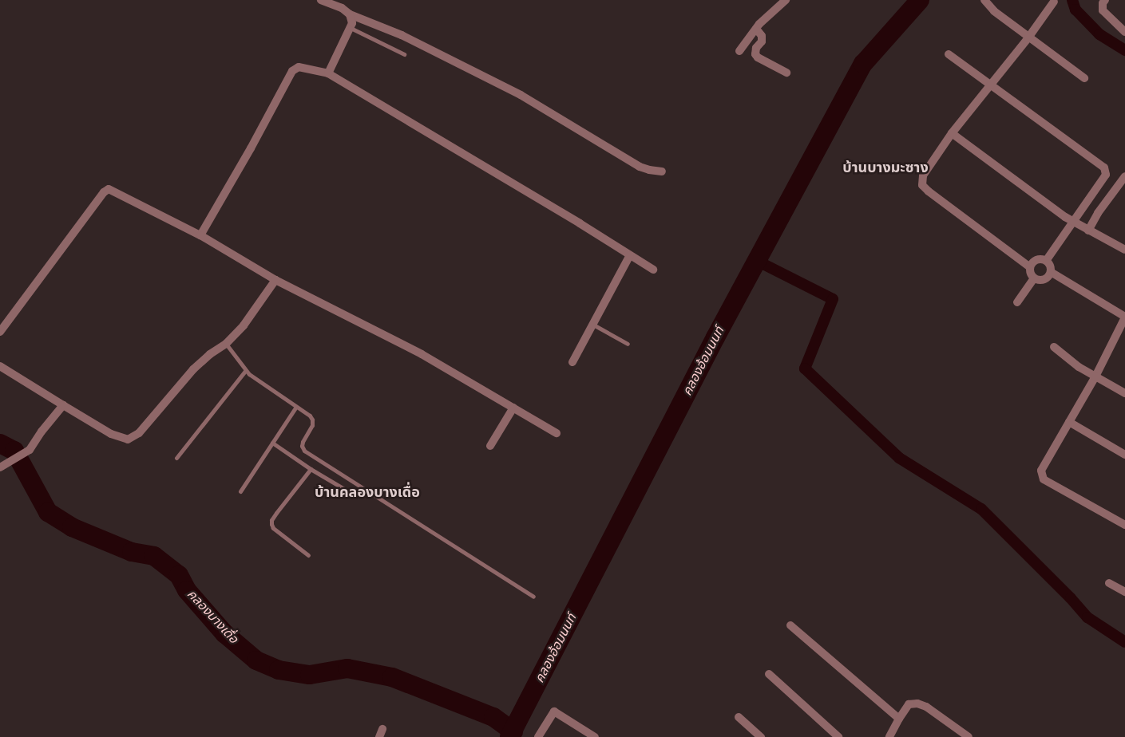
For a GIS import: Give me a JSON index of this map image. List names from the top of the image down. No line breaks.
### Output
{"districts":["บ้านบางมะซาง","บ้านคลองบางเดื่อ"],"water":["คลองอ้อมนนท์","คลองบางเดื่อ"]}
